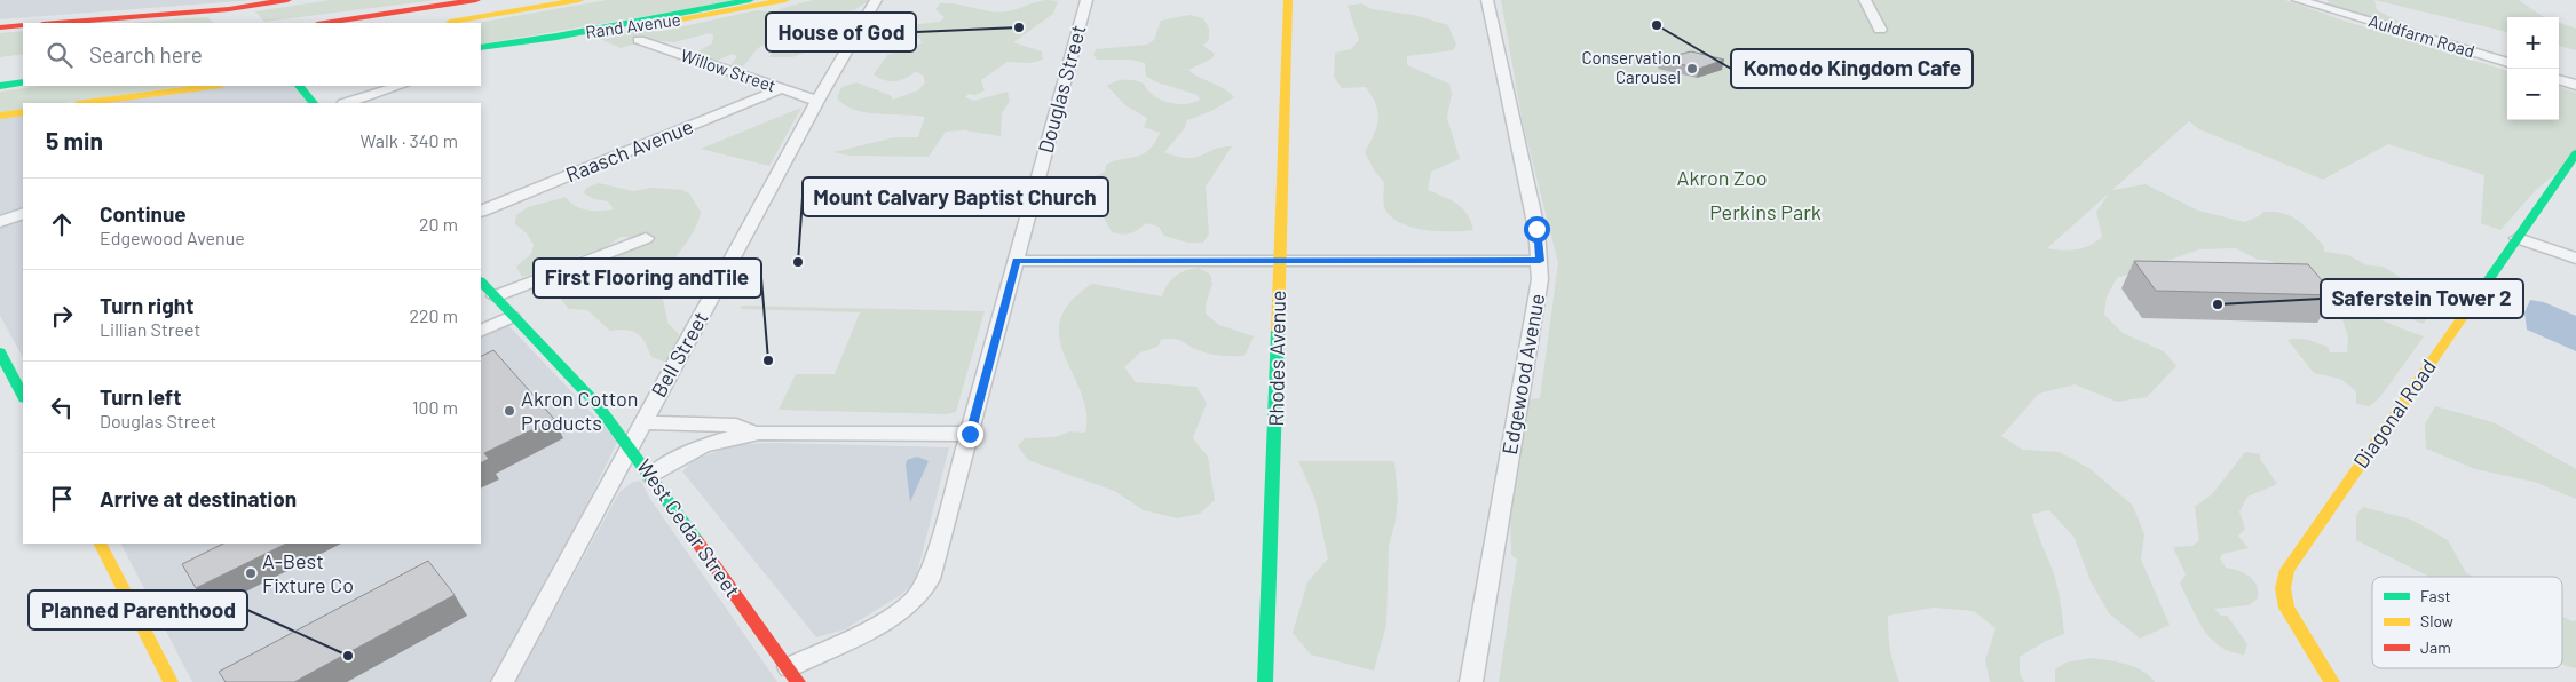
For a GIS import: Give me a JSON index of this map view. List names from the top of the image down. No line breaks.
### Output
{"streets":{"main road":["Rand Avenue","Rhodes Avenue","Diagonal Road","West Cedar Street"],"street":["Auldfarm Road","Willow Street","Douglas Street","Raasch Avenue","Bell Street","Edgewood Avenue"]},"crossings":[["Willow Street","Raasch Avenue"],["Willow Street","Bell Street"],["Douglas Street","West Cedar Street"],["Bell Street","West Cedar Street"]],"parks":["Akron Zoo","Perkins Park"],"places":["Komodo Kingdom Cafe","House of God","Conservation Carousel","Mount Calvary Baptist Church","Saferstein Tower 2","First Flooring andTile","Akron Cotton Products","A-Best Fixture Co","Planned Parenthood"],"legend":["Fast","Slow","Jam"],"page":{"map_buttons":["+","−"],"search":"Search here","heading":["5 min","Walk · 340 m"],"list":[["Continue","Edgewood Avenue","20 m"],["Turn right","Lillian Street","220 m"],["Turn left","Douglas Street","100 m"],"Arrive at destination"]}}
